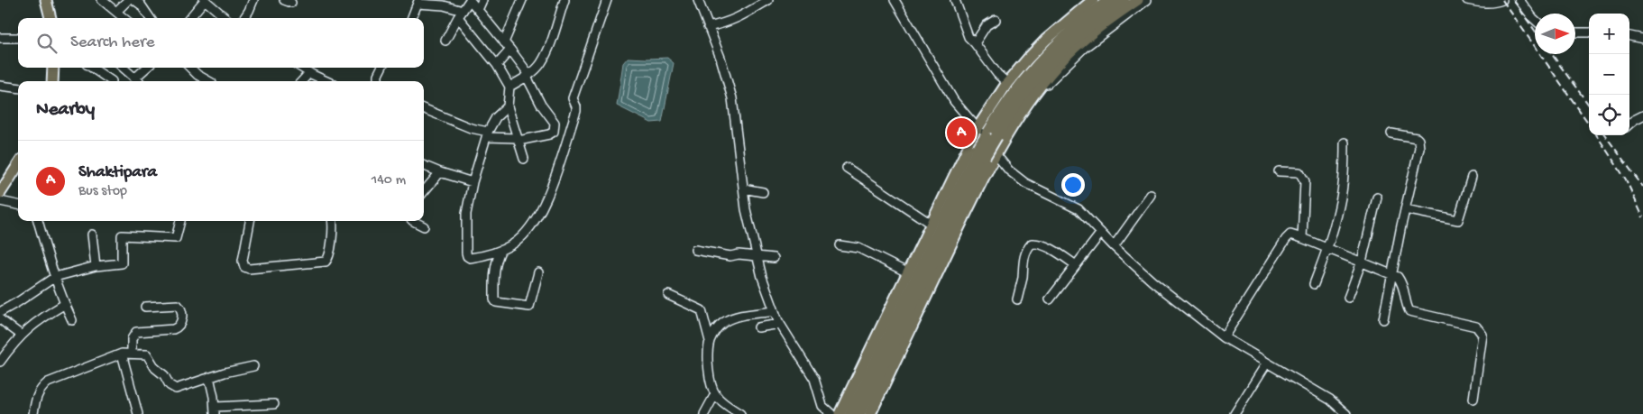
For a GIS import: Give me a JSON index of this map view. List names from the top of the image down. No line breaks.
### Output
{"north":"right","page":{"map_buttons":["+","−"],"search":"Search here","heading":"Nearby","pins":"A","list":[{"mark":"A","name":"Shaktipara","note":"Bus stop","value":"140 m"}]}}
